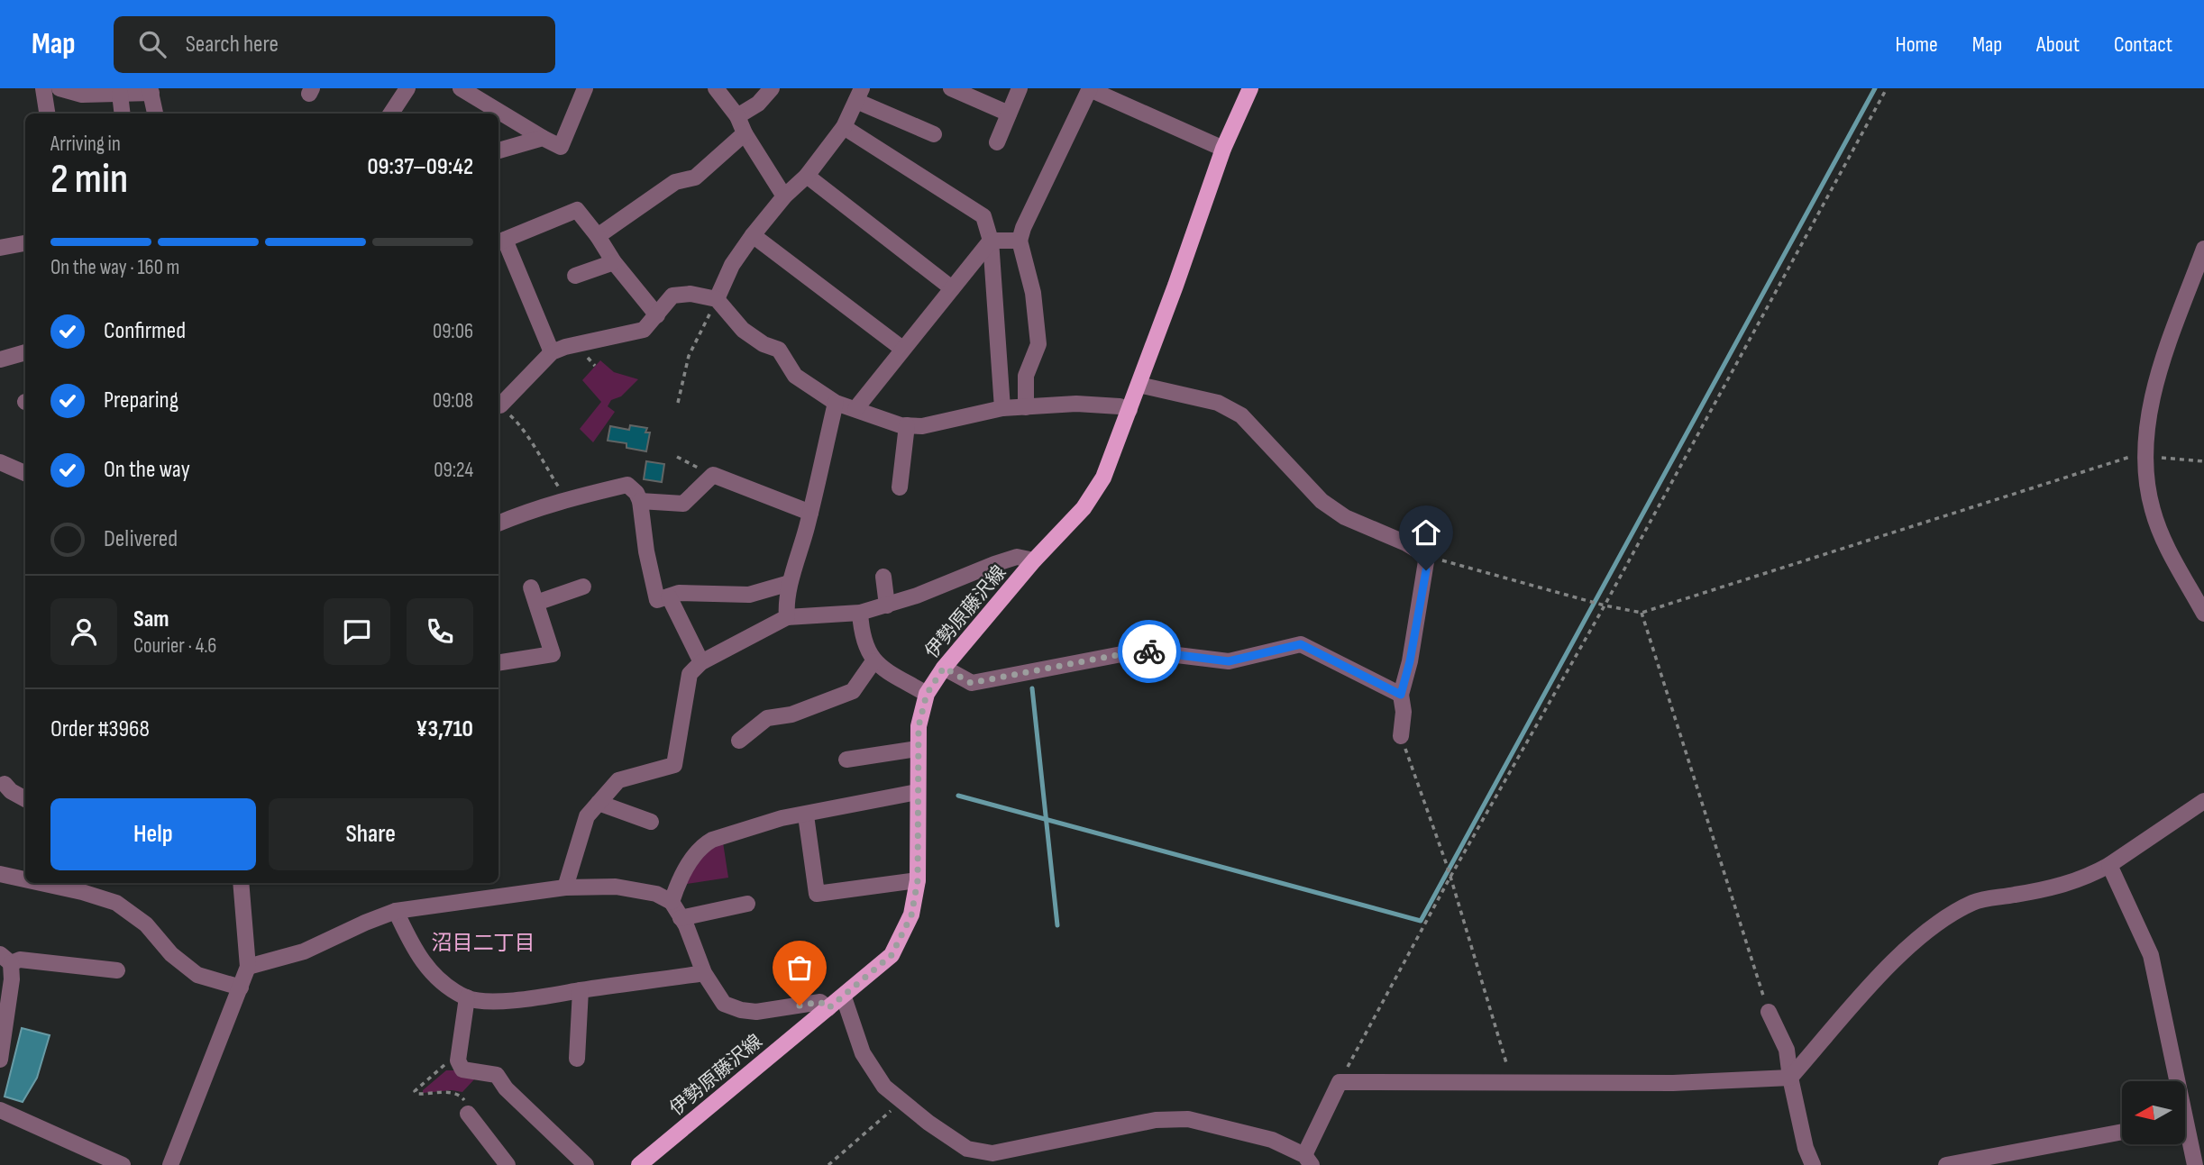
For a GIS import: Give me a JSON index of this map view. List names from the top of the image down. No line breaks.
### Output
{"streets":{"main road":["伊勢原藤沢線"]},"districts":["沼目二丁目"],"north":"left","page":{"header":"Map","search":"Search here","nav":["Home","Map","About","Contact"],"heading":["2 min","Arriving in","09:37–09:42"],"panel":["Sam","Courier · 4.6","Order #3968","¥3,710"],"bar":"On the way · 160 m","list":[["Confirmed","09:06"],["Preparing","09:08"],["On the way","09:24"],"Delivered"],"buttons":["Help","Share"]}}
